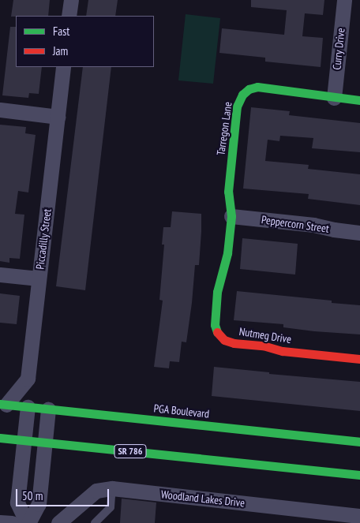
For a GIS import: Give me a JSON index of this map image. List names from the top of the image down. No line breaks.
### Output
{"streets":{"main road":["Tarregon Lane","Nutmeg Drive","PGA Boulevard","SR 786"],"street":["Curry Drive","Peppercorn Street","Piccadilly Street","Woodland Lakes Drive"]},"crossings":[["Curry Drive","Tarregon Lane"],["Tarregon Lane","Peppercorn Street"],["Tarregon Lane","Nutmeg Drive"],["Peppercorn Street","Nutmeg Drive"],["Piccadilly Street","PGA Boulevard"]],"legend":["Fast","Jam"],"scale_bar":"50 m"}
